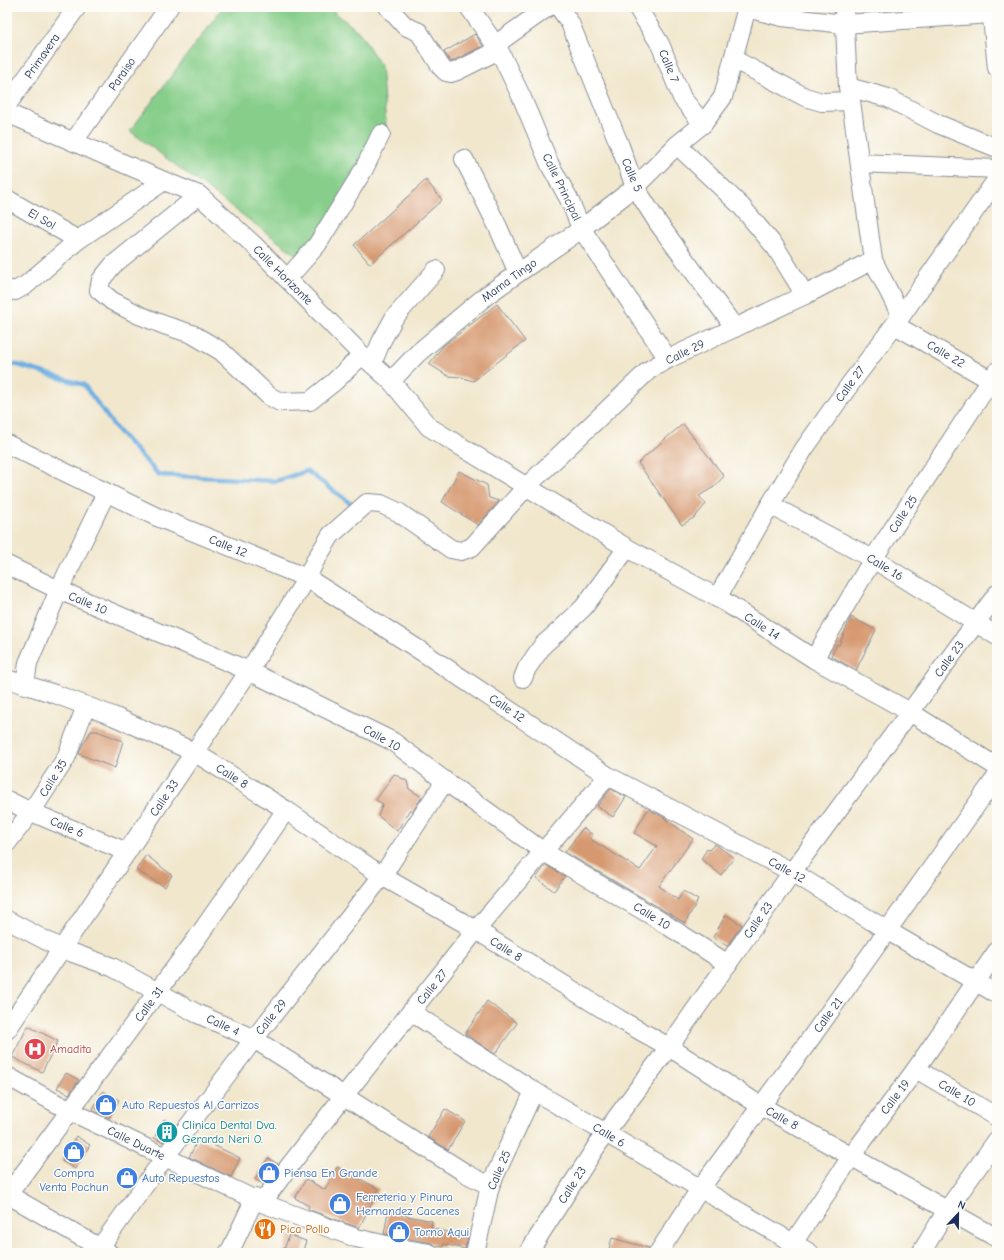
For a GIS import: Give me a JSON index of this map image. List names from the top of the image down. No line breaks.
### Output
{"streets":{"street":["Primavera","Calle 7","Paraiso","Calle 5","Calle Principal","El Sol","Calle Horizonte","Mama Tingo","Calle 29","Calle 22","Calle 27","Calle 25","Calle 12","Calle 16","Calle 10","Calle 14","Calle 23","Calle 8","Calle 35","Calle 33","Calle 6","Calle 31","Calle 21","Calle 4","Calle 19","Calle Duarte"]},"crossings":[["Primavera","Calle Horizonte"],["Calle 7","Mama Tingo"],["Paraiso","Calle Horizonte"],["Calle 5","Mama Tingo"],["Calle 5","Calle 29"],["Calle Principal","Mama Tingo"],["Calle Principal","Calle 29"],["Calle Horizonte","Mama Tingo"],["Calle Horizonte","Calle 29"],["Calle Horizonte","Calle 14"],["Calle 29","Calle 10"],["Calle 29","Calle 14"],["Calle 29","Calle 8"],["Calle 29","Calle 33"],["Calle 29","Calle 4"],["Calle 29","Calle Duarte"],["Calle 22","Calle 27"],["Calle 22","Calle 25"],["Calle 27","Calle 12"],["Calle 27","Calle 16"],["Calle 27","Calle 10"],["Calle 27","Calle 14"],["Calle 27","Calle 8"],["Calle 27","Calle 6"],["Calle 27","Calle 4"],["Calle 27","Calle Duarte"],["Calle 25","Calle 16"],["Calle 25","Calle 14"],["Calle 25","Calle 6"],["Calle 25","Calle 4"],["Calle 12","Calle 23"],["Calle 12","Calle 33"],["Calle 12","Calle 21"],["Calle 12","Calle 19"],["Calle 16","Calle 23"],["Calle 10","Calle 23"],["Calle 10","Calle 33"],["Calle 10","Calle 19"],["Calle 14","Calle 23"],["Calle 23","Calle 8"],["Calle 23","Calle 6"],["Calle 8","Calle 35"],["Calle 8","Calle 33"],["Calle 8","Calle 31"],["Calle 8","Calle 21"],["Calle 8","Calle 19"],["Calle 35","Calle 6"],["Calle 33","Calle 6"],["Calle 33","Calle 4"],["Calle 6","Calle 21"],["Calle 6","Calle 19"],["Calle 31","Calle 4"],["Calle 31","Calle Duarte"]],"places":{"hospital":["Amadita"],"shop":["Auto Repuestos Al Carrizos","Compra Venta Pochun","Piensa En Grande","Auto Repuestos","Ferreteria y Pinura Hernandez Cacenes","Torno Aqui"],"building":["Clinica Dental Dva. Gerarda Neri O."],"restaurant":["Pica Pollo"]},"north":"top"}
